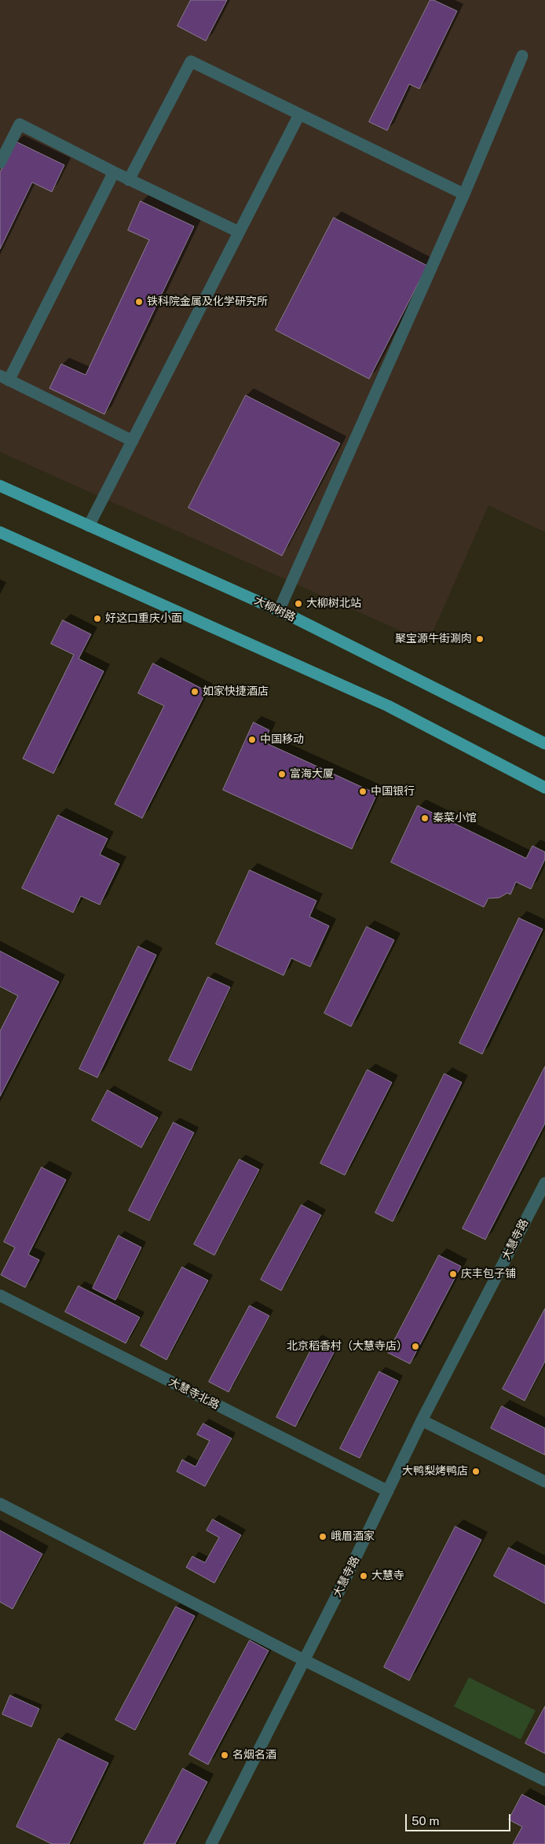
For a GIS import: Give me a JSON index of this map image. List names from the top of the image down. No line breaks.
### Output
{"streets":{"main road":["大柳树路"],"street":["大慧寺路","大慧寺北路"]},"crossings":[["大慧寺路","大慧寺北路"]],"places":["铁科院金属及化学研究所","大柳树北站","好这口重庆小面","聚宝源牛街涮肉","如家快捷酒店","中国移动","富海大厦","中国银行","秦菜小馆","庆丰包子铺","北京稻香村（大慧寺店）","大鸭梨烤鸭店","峨眉酒家","大慧寺","名烟名酒"],"scale_bar":"50 m"}
